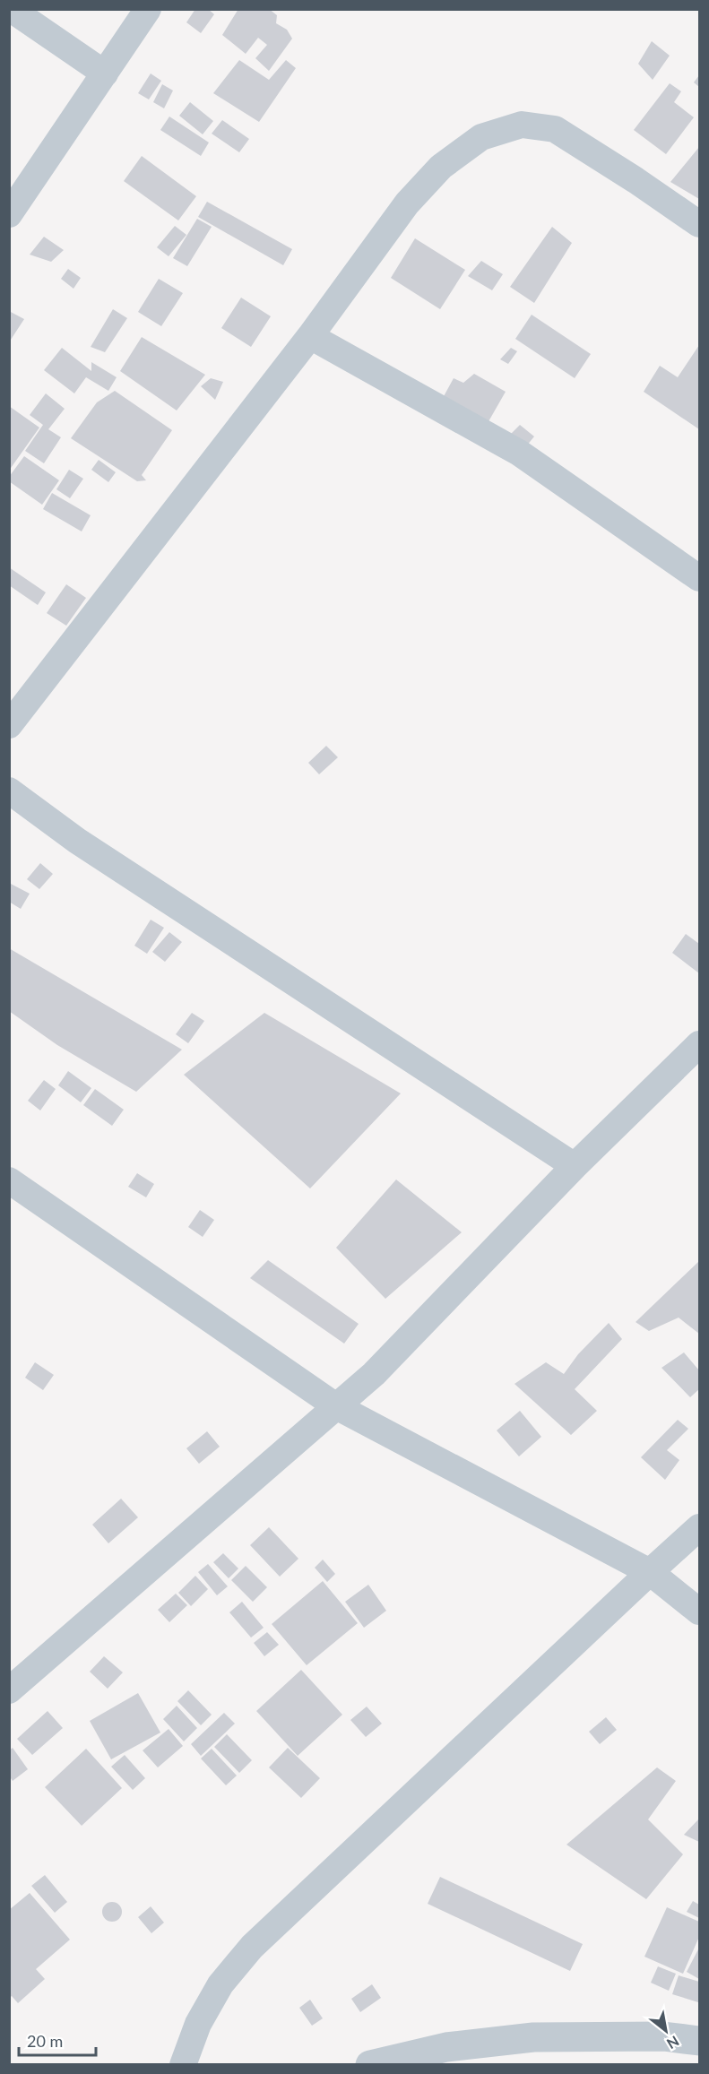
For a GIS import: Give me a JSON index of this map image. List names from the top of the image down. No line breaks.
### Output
{"scale_bar":"20 m","north":"bottom right"}
